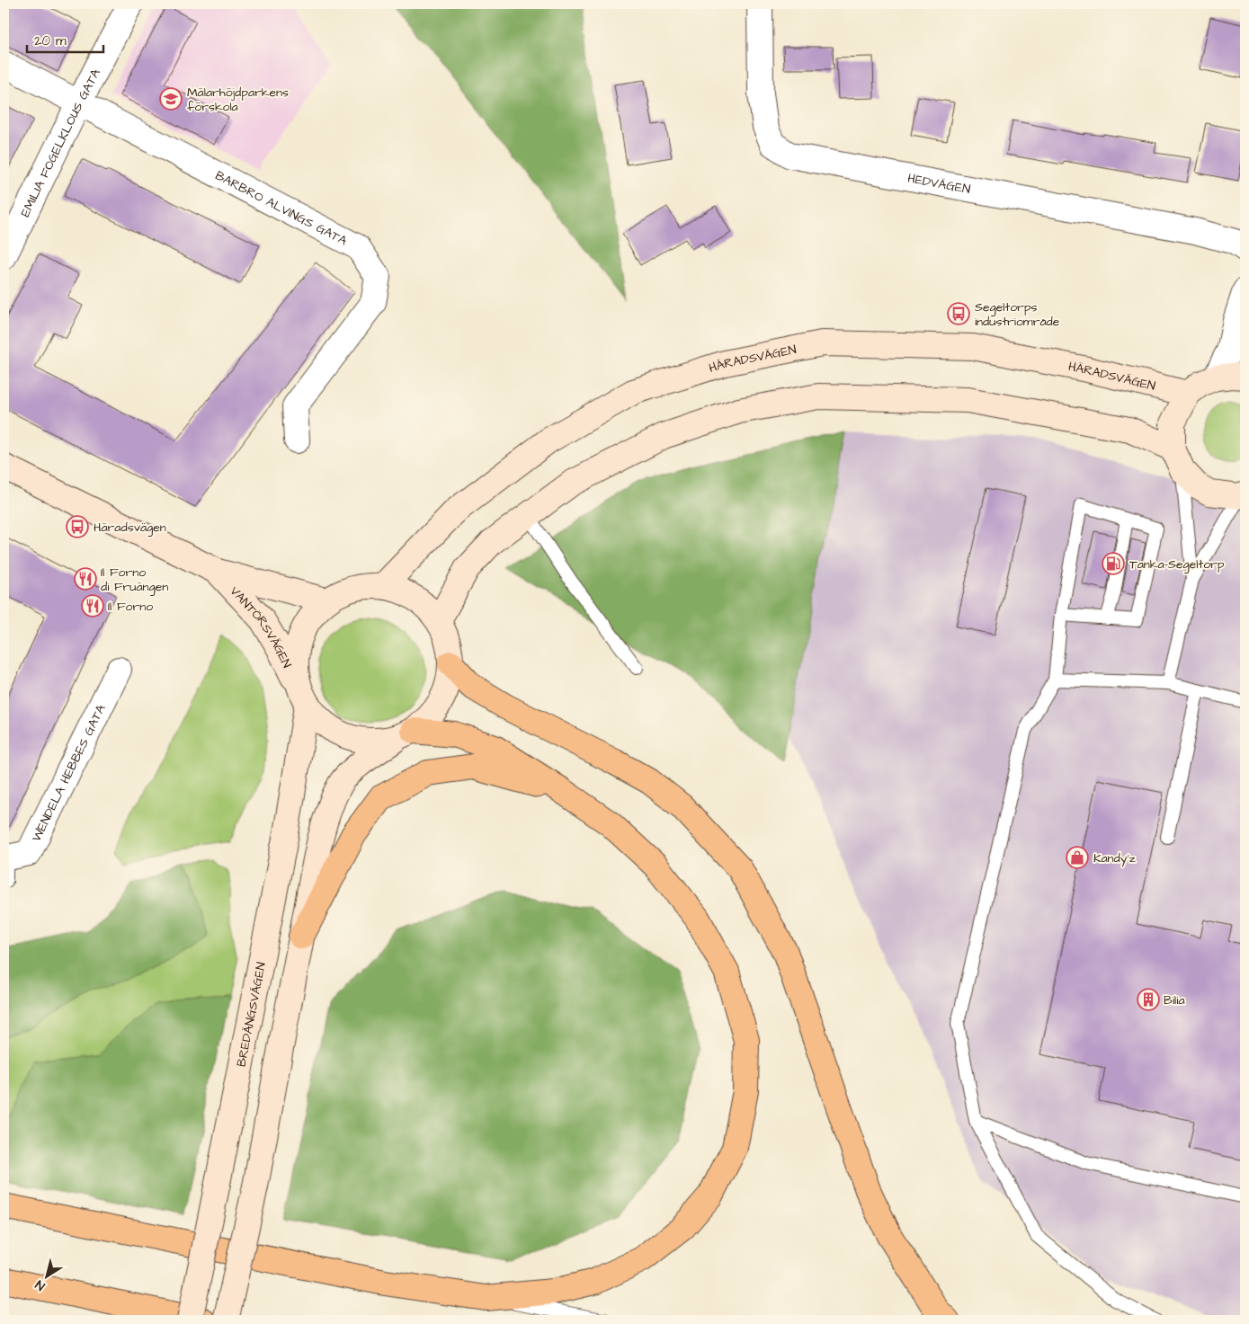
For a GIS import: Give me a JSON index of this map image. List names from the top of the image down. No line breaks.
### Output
{"streets":{"main road":["HÄRADSVÄGEN","VANTÖRSVÄGEN","BREDÄNGSVÄGEN"],"street":["EMILIA FOGELKLOUS GATA","HEDVÄGEN","BARBRO ALVINGS GATA","WENDELA HEBBES GATA"]},"crossings":[["EMILIA FOGELKLOUS GATA","BARBRO ALVINGS GATA"],["HÄRADSVÄGEN","VANTÖRSVÄGEN"],["HÄRADSVÄGEN","BREDÄNGSVÄGEN"],["VANTÖRSVÄGEN","BREDÄNGSVÄGEN"]],"places":{"school or university":["Mälarhöjdparkens förskola"],"bus stop":["Segeltorps industriområde","Häradsvägen"],"fuel station":["Tanka-Segeltorp"],"restaurant":["Il Forno di Fruängen","Il Forno"],"shop":["Kandy'z"],"building":["Bilia"]},"scale_bar":"20 m","north":"bottom left"}
